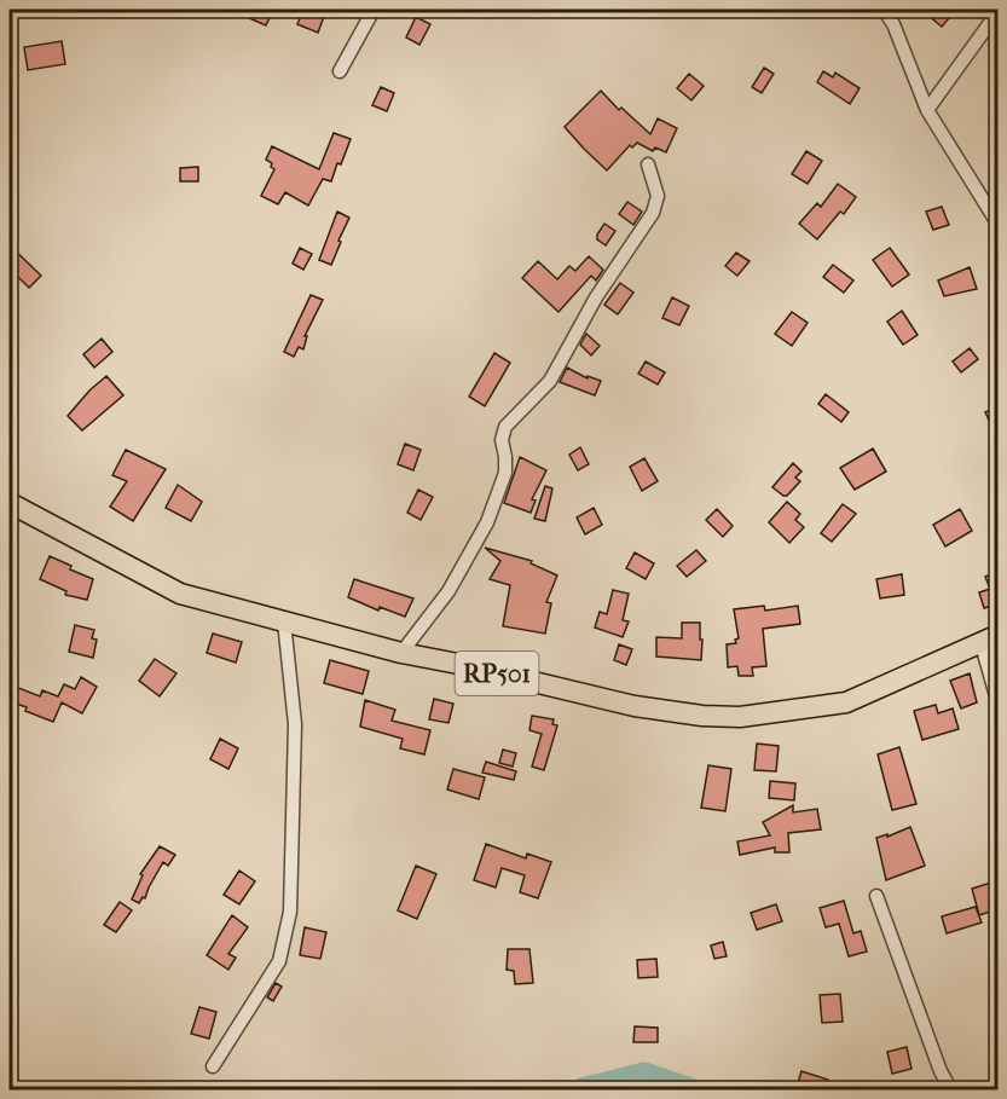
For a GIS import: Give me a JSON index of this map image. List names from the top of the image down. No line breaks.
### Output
{"streets":{"main road":["RP501"]}}
